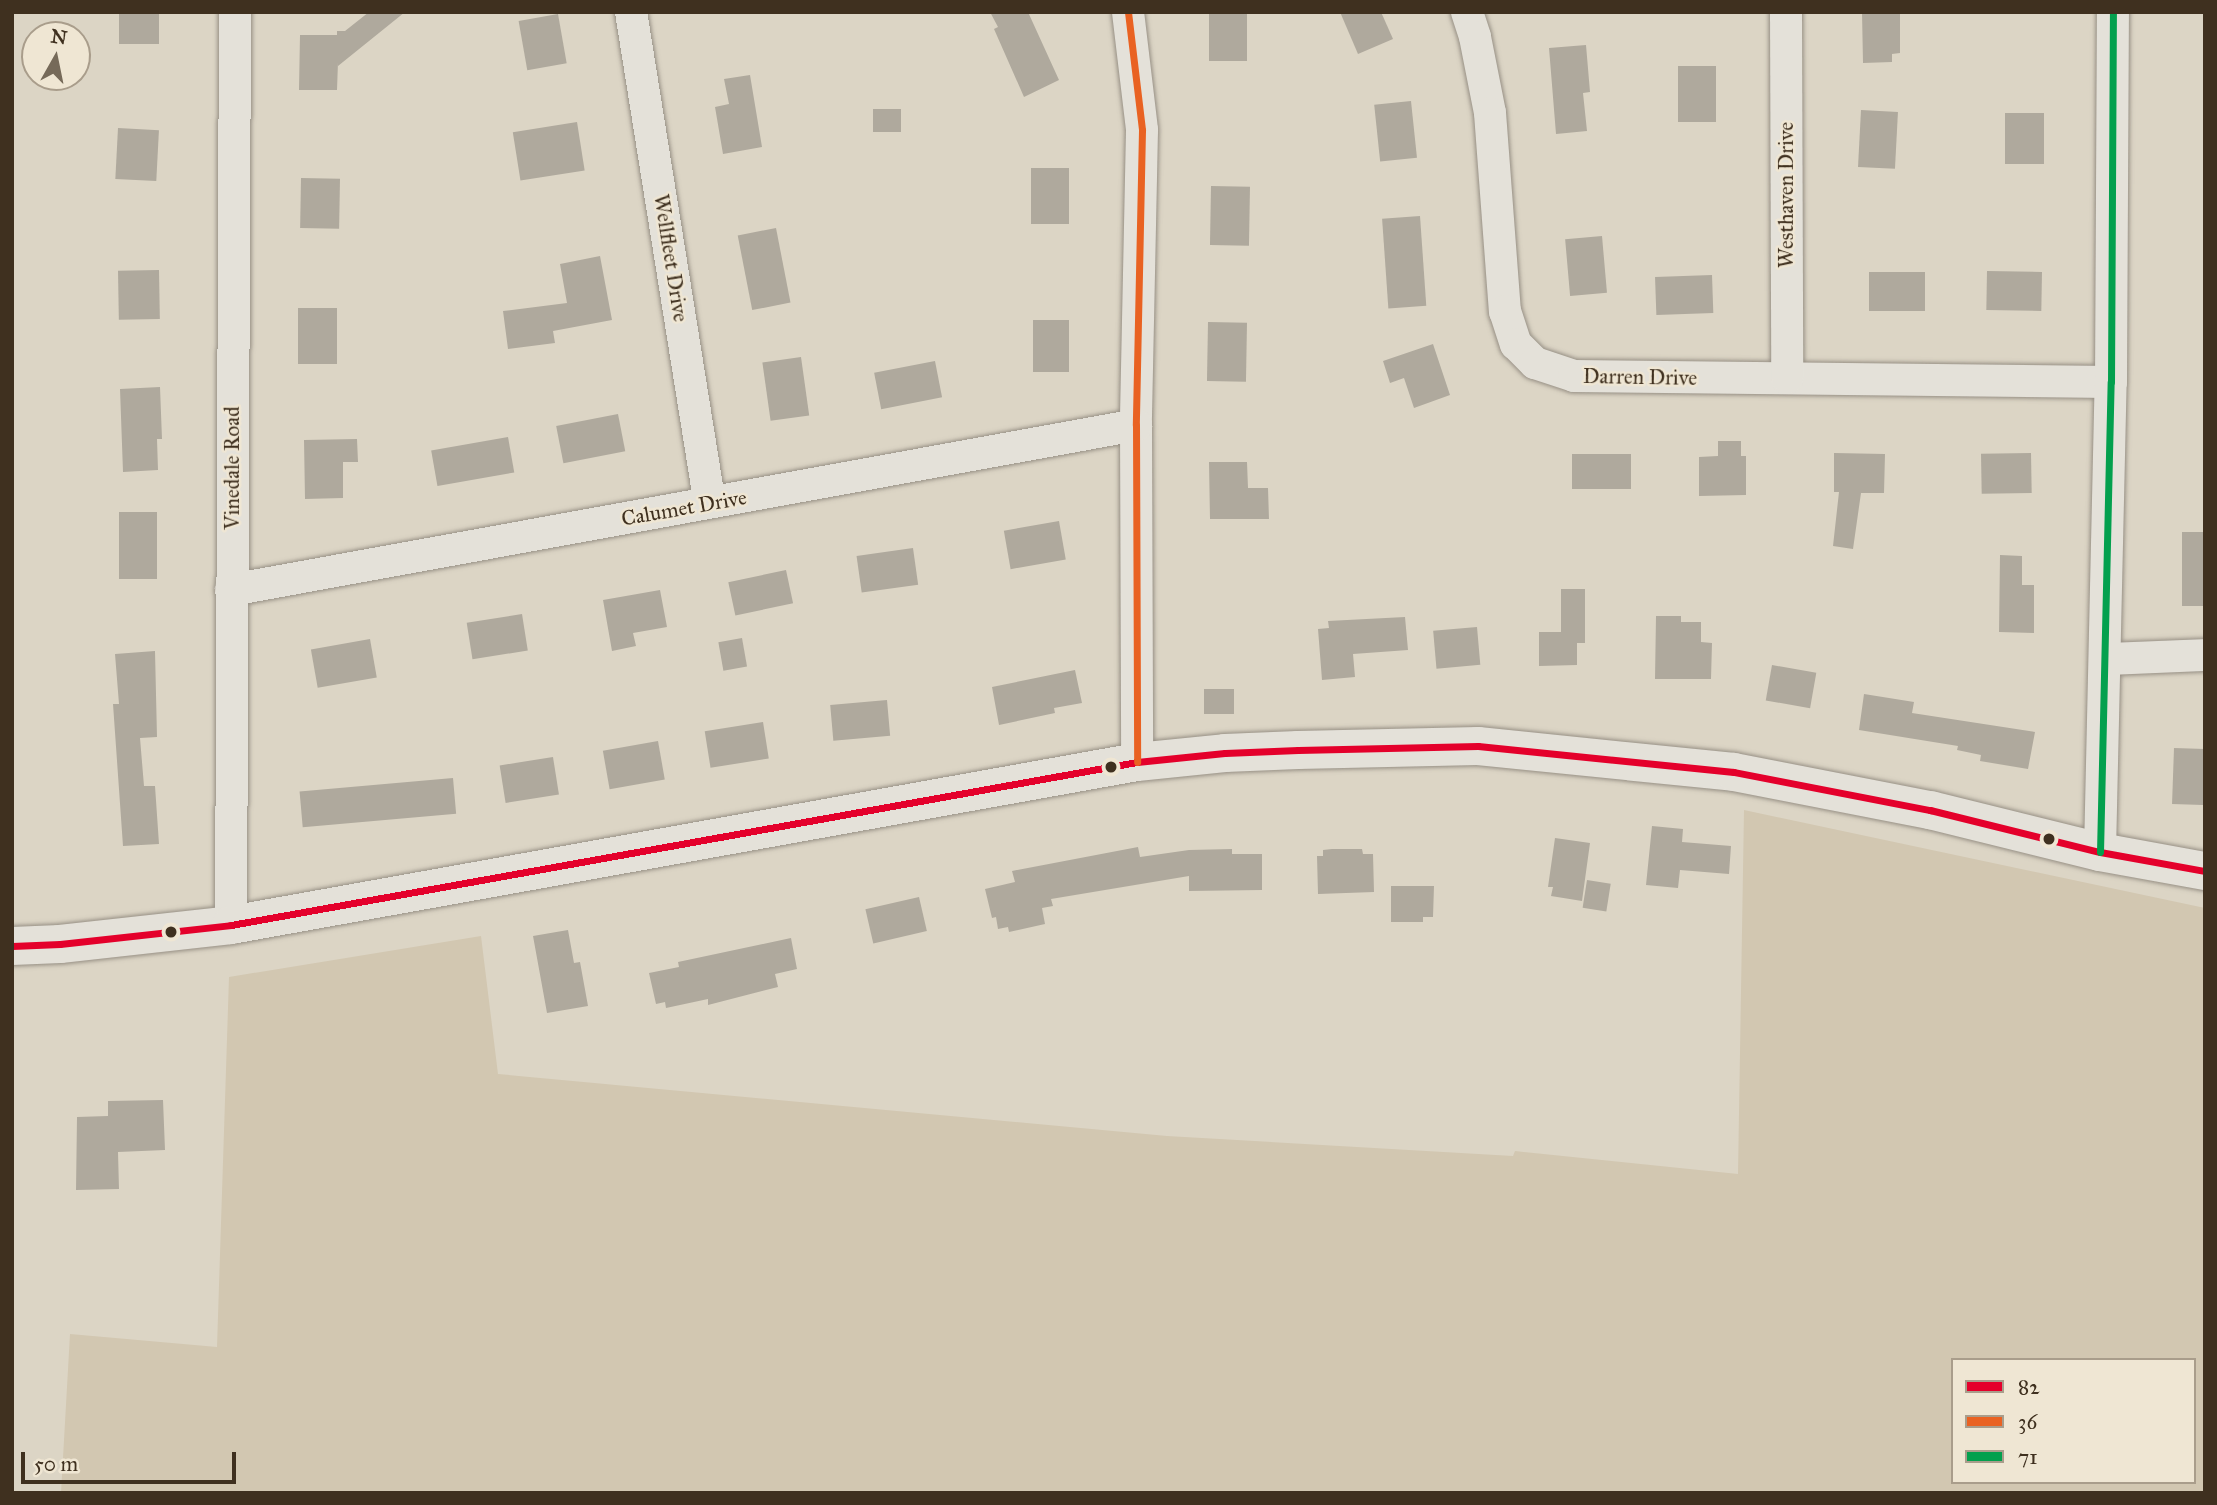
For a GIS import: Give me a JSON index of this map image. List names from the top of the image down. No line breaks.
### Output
{"streets":{"street":["Westhaven Drive","Wellfleet Drive","Darren Drive","Vinedale Road","Calumet Drive"]},"crossings":[["Westhaven Drive","Darren Drive"],["Wellfleet Drive","Calumet Drive"],["Vinedale Road","Calumet Drive"]],"lines":["transit line 36","transit line 71","transit line 82"],"legend":["82","36","71"],"scale_bar":"50 m","north":"top"}
